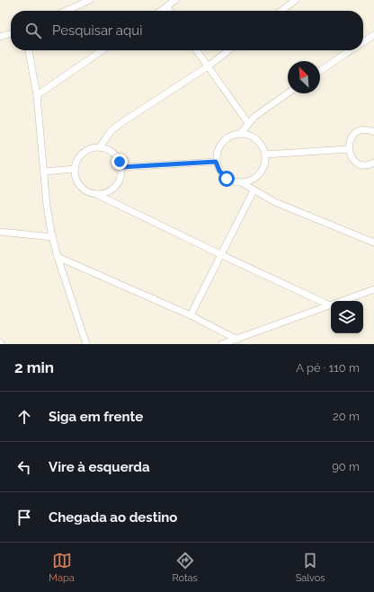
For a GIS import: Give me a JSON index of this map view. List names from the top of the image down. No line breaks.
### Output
{"north":"top left","page":{"search":"Pesquisar aqui","heading":["2 min","A pé · 110 m"],"list":[["Siga em frente","20 m"],["Vire à esquerda","90 m"],"Chegada ao destino"],"nav":["Mapa","Rotas","Salvos"]}}
